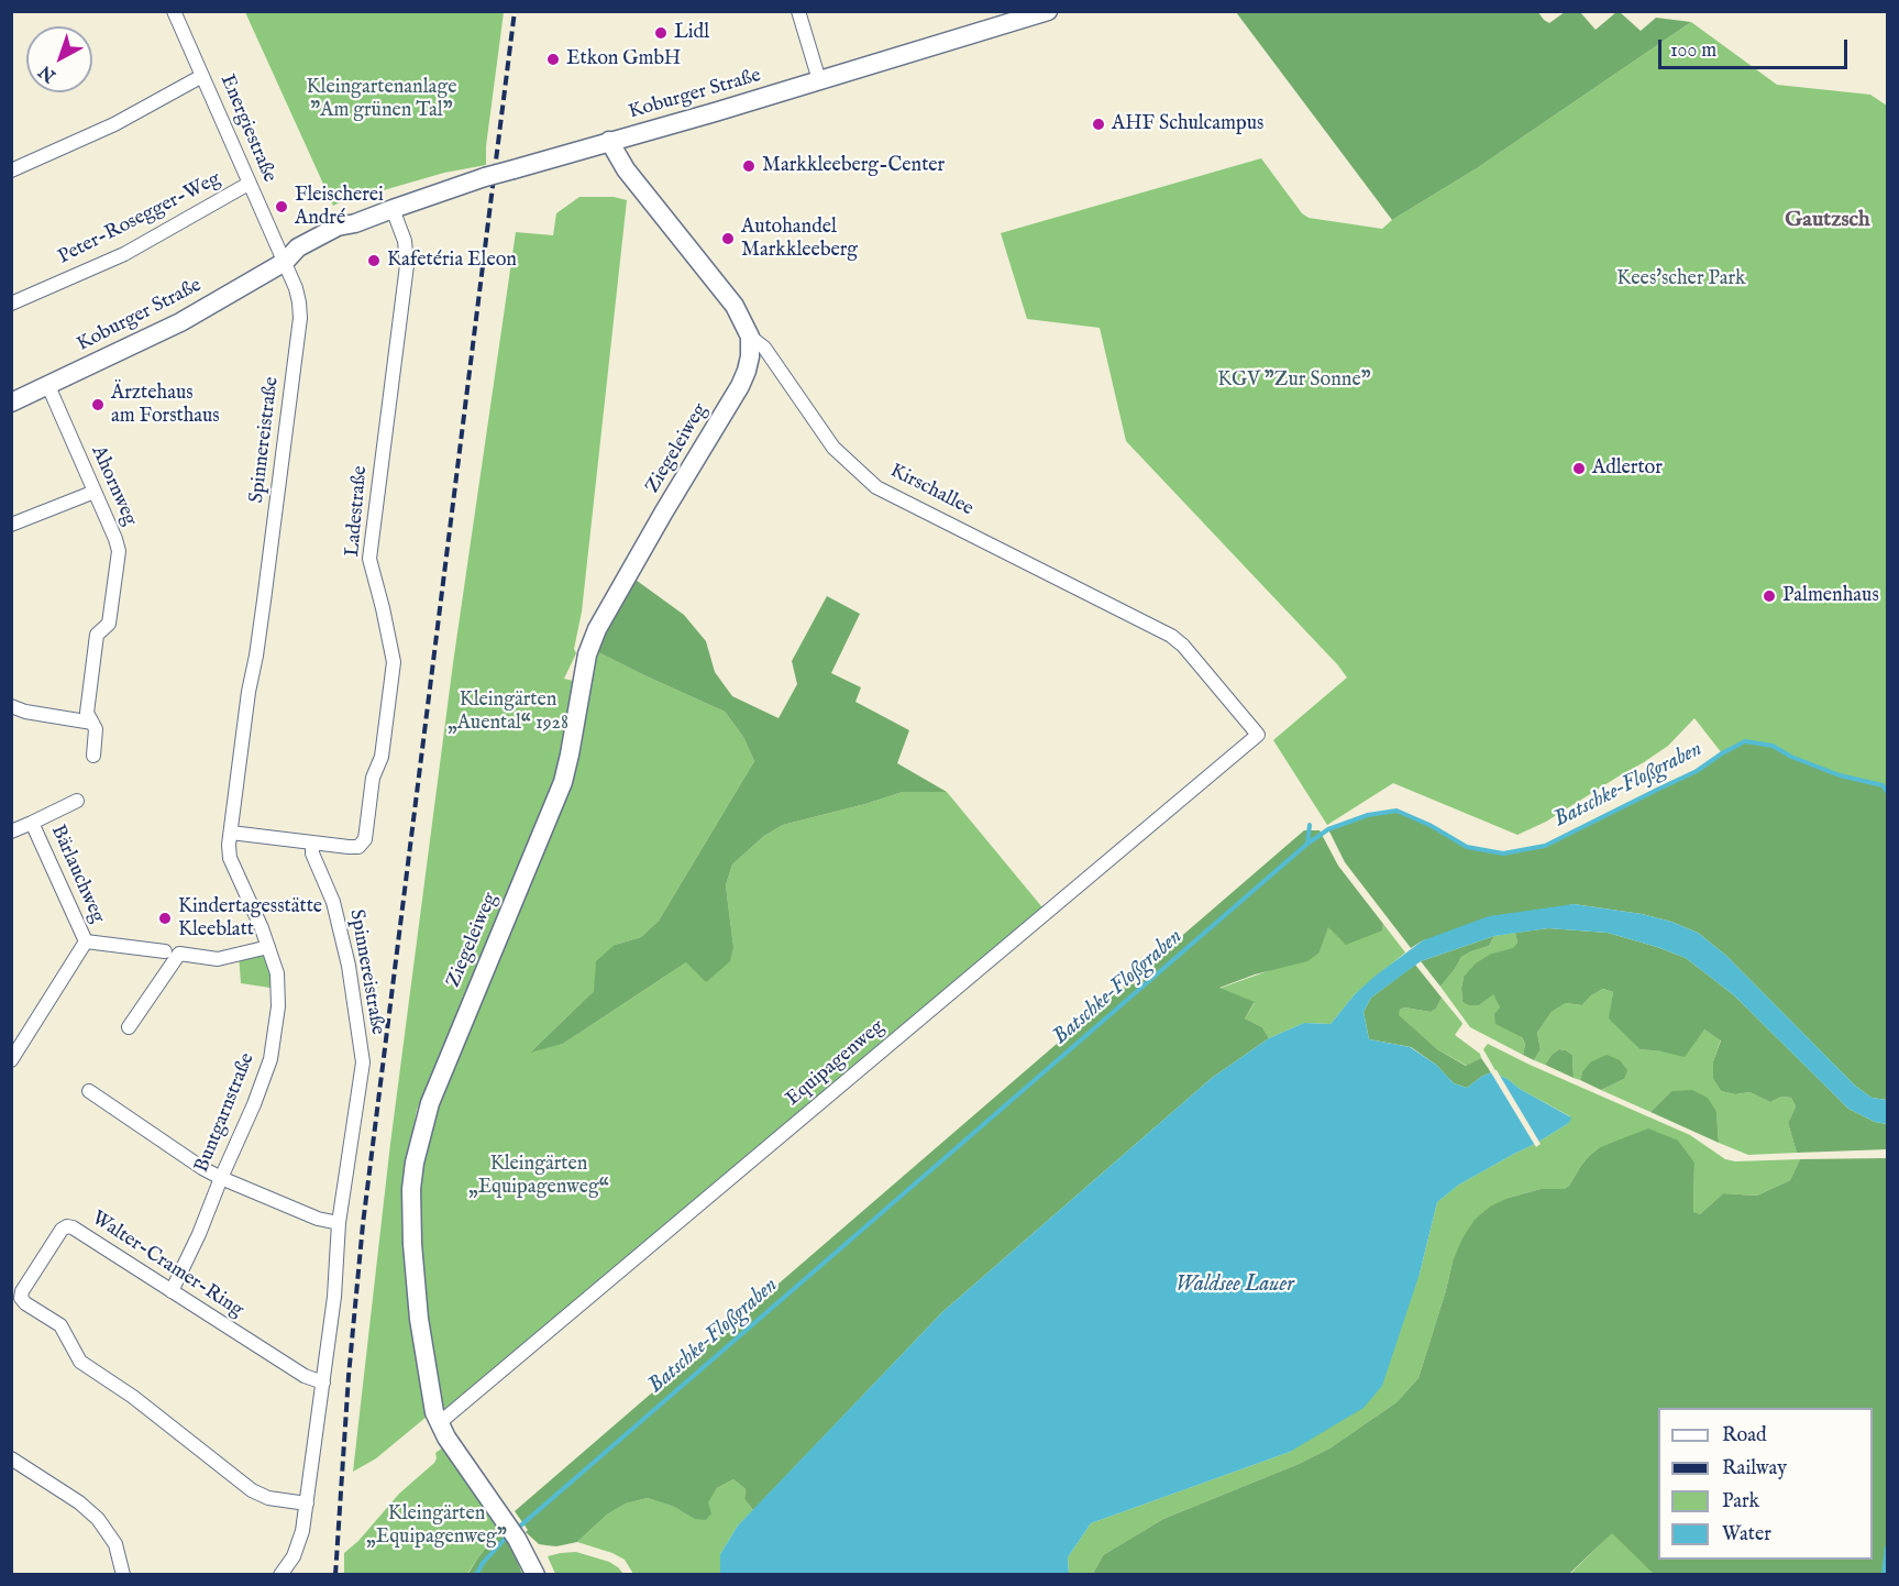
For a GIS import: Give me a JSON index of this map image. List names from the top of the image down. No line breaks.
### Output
{"streets":{"main road":["Koburger Straße","Ziegeleiweg","Kirschallee"],"street":["Energiestraße","Peter-Rosegger-Weg","Spinnereistraße","Ahornweg","Ladestraße","Bärlauchweg","Equipagenweg","Buntgarnstraße","Walter-Cramer-Ring"]},"crossings":[["Koburger Straße","Energiestraße"],["Koburger Straße","Spinnereistraße"],["Koburger Straße","Ahornweg"],["Koburger Straße","Kirschallee"],["Koburger Straße","Ladestraße"],["Energiestraße","Peter-Rosegger-Weg"],["Energiestraße","Spinnereistraße"],["Spinnereistraße","Ladestraße"],["Spinnereistraße","Buntgarnstraße"],["Spinnereistraße","Walter-Cramer-Ring"],["Ziegeleiweg","Kirschallee"],["Ziegeleiweg","Equipagenweg"],["Kirschallee","Equipagenweg"],["Buntgarnstraße","Walter-Cramer-Ring"]],"districts":["Gautzsch"],"water":["Batschke‐Floßgraben","Waldsee Lauer"],"parks":["Kleingartenanlage \"Am grünen Tal\"","Kees'scher Park","KGV \"Zur Sonne\"","Kleingärten „Auental“ 1928","Kleingärten „Equipagenweg“","Kleingärten „Equipagenweg\""],"places":["Lidl","Etkon GmbH","AHF Schulcampus","Markkleeberg-Center","Fleischerei André","Autohandel Markkleeberg","Kafetéria Eleon","Ärztehaus am Forsthaus","Adlertor","Palmenhaus","Kindertagesstätte Kleeblatt"],"legend":["Road","Railway","Park","Water"],"scale_bar":"100 m","north":"bottom left"}
